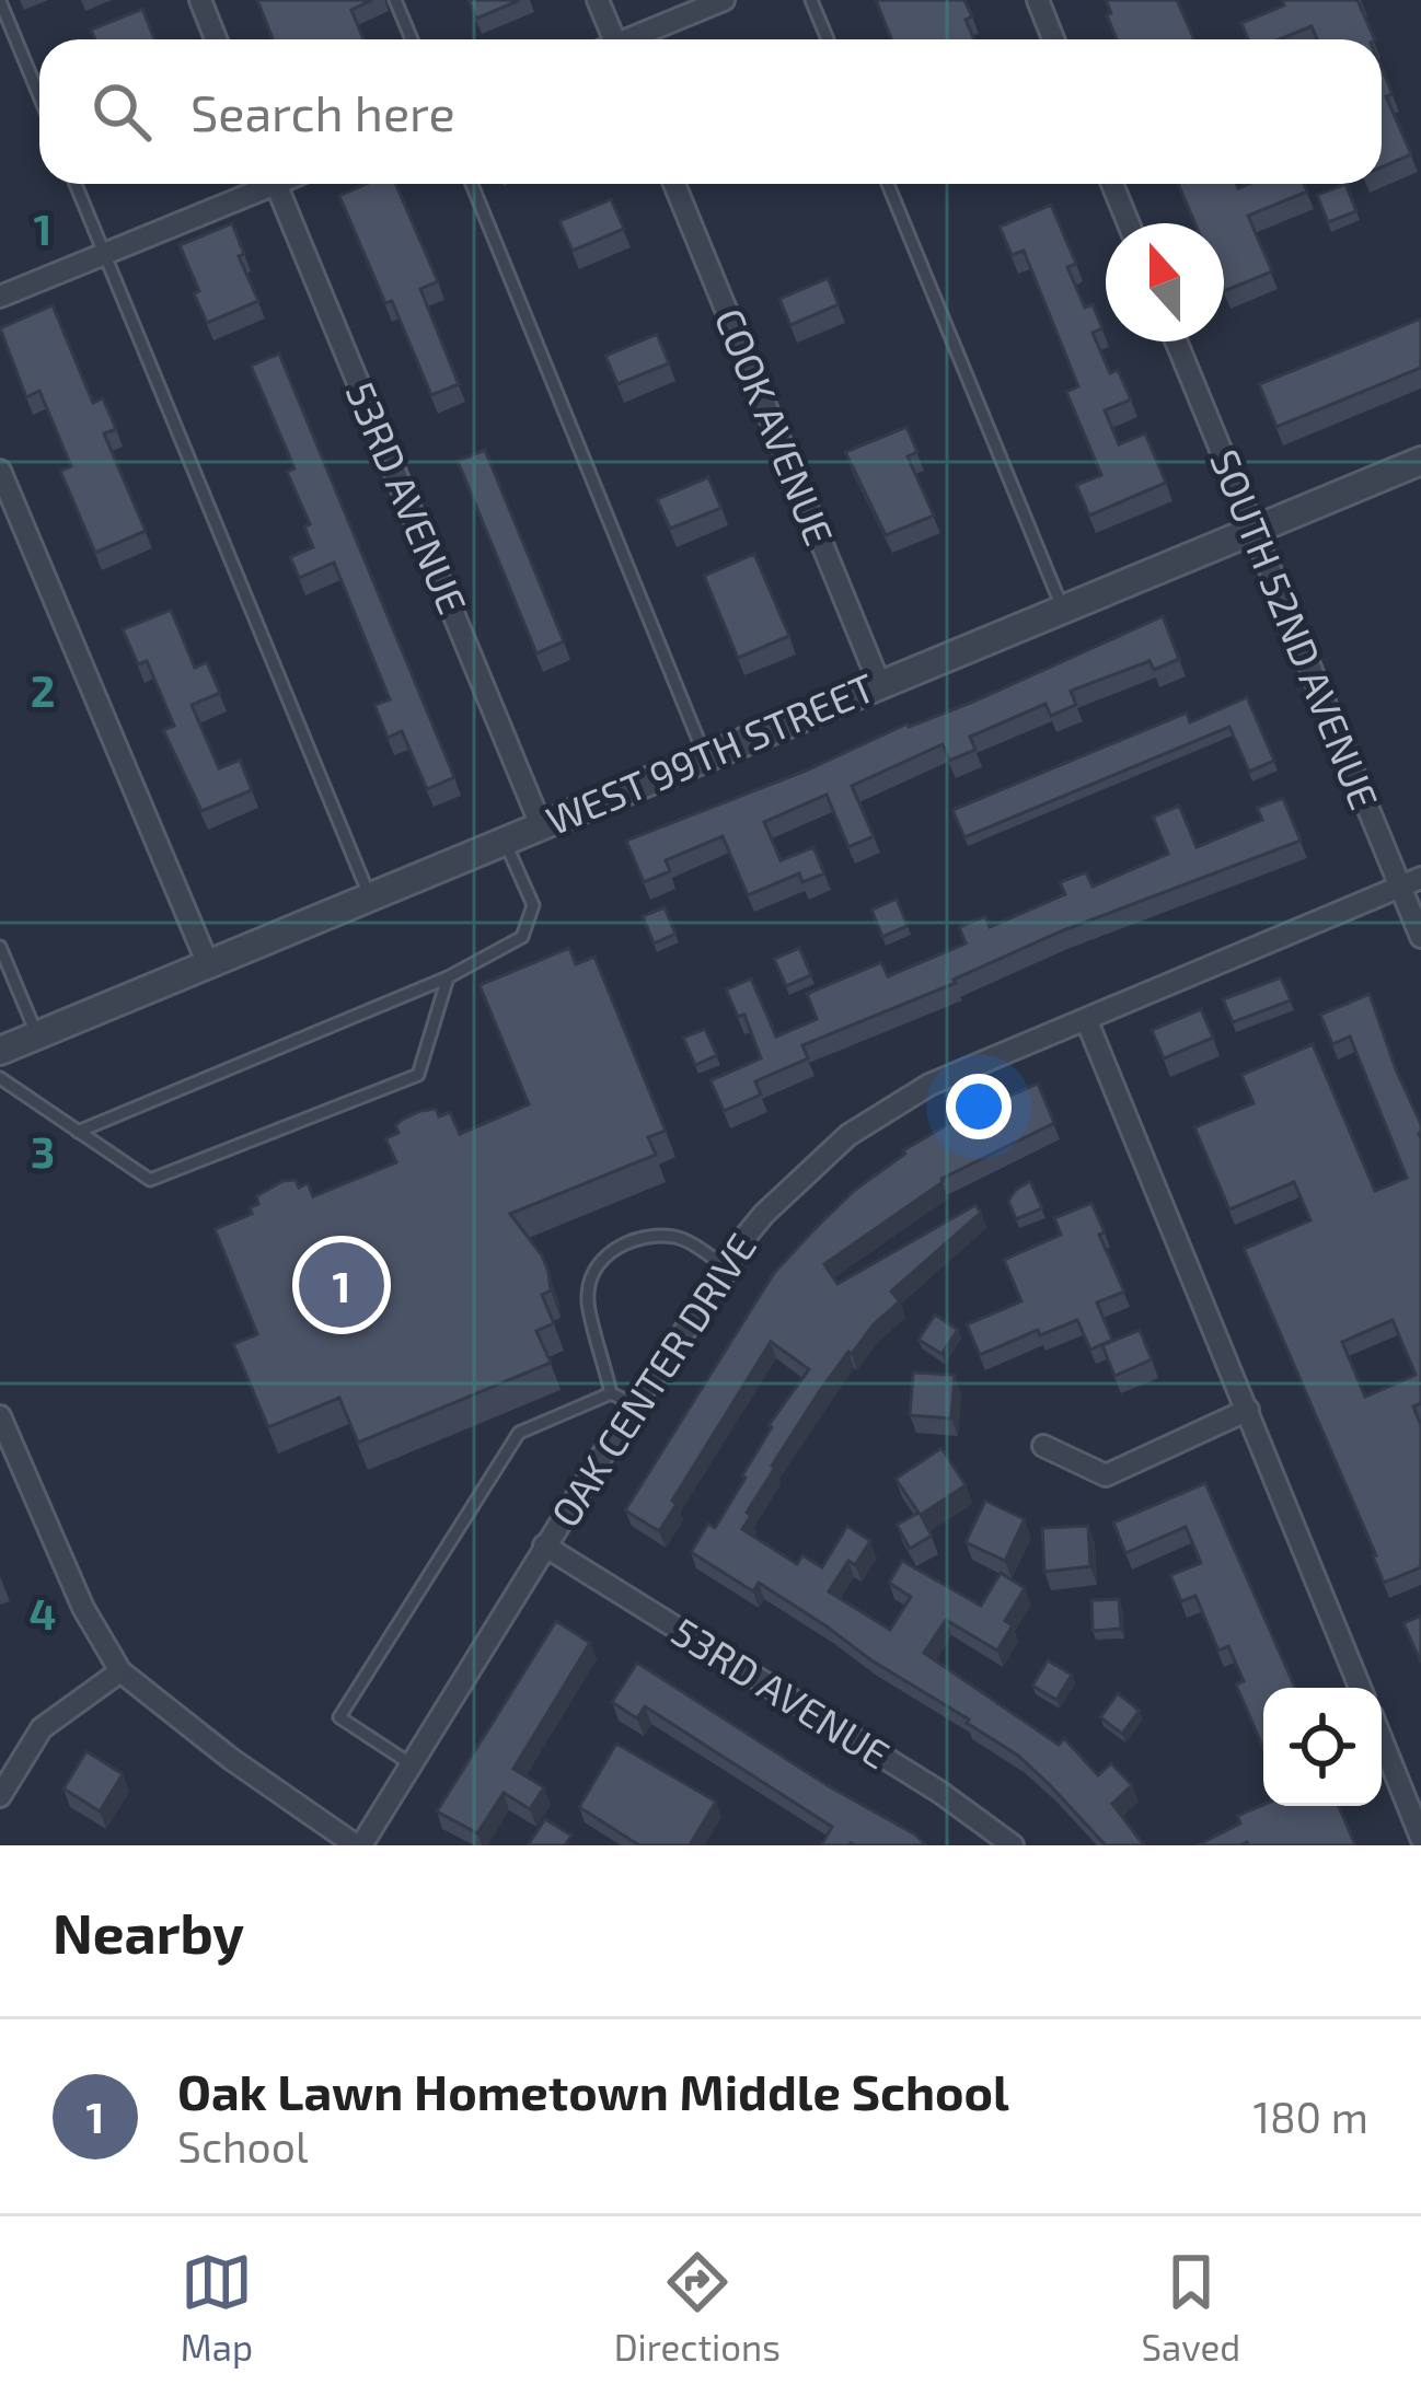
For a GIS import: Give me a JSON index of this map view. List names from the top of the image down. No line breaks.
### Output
{"streets":{"street":["COOK AVENUE","53RD AVENUE","SOUTH 52ND AVENUE","WEST 99TH STREET","OAK CENTER DRIVE"]},"crossings":[["COOK AVENUE","WEST 99TH STREET"],["53RD AVENUE","WEST 99TH STREET"],["53RD AVENUE","OAK CENTER DRIVE"],["SOUTH 52ND AVENUE","WEST 99TH STREET"],["SOUTH 52ND AVENUE","OAK CENTER DRIVE"]],"north":"top","page":{"search":"Search here","pins":"1","heading":"Nearby","list":[{"mark":"1","name":"Oak Lawn Hometown Middle School","note":"School","value":"180 m"}],"nav":["Map","Directions","Saved"]},"grid":{"rows":["1","2","3","4"]}}
